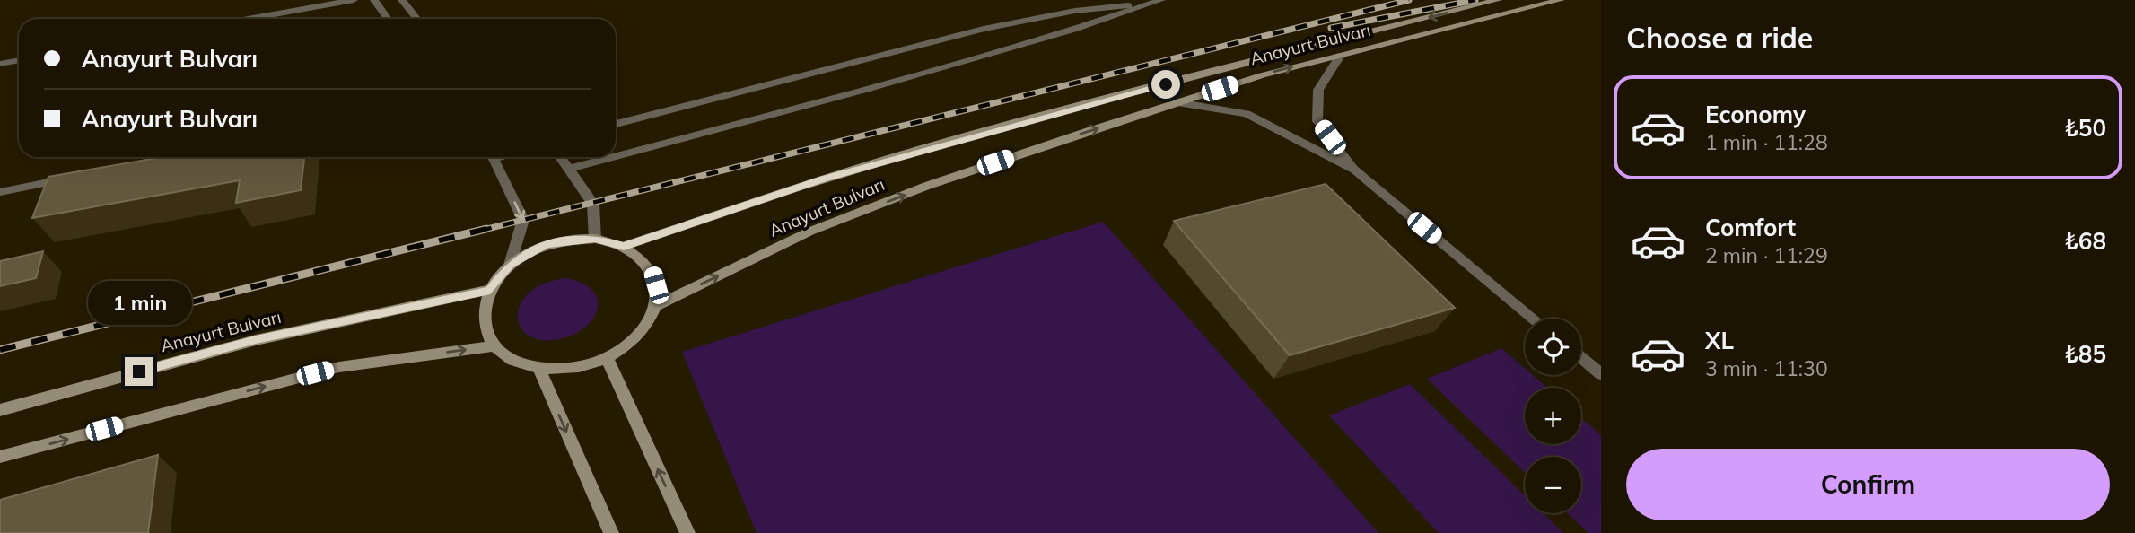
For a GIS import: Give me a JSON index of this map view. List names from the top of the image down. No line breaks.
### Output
{"streets":{"main road":["Anayurt Bulvarı"]},"page":{"heading":"Choose a ride","banner":["Anayurt Bulvarı","Anayurt Bulvarı"],"list":[{"name":"Economy","note":"1 min · 11:28","value":"₺50"},{"name":"Comfort","note":"2 min · 11:29","value":"₺68"},{"name":"XL","note":"3 min · 11:30","value":"₺85"}],"bubble":"1 min","map_buttons":["+","−"],"buttons":"Confirm"}}
